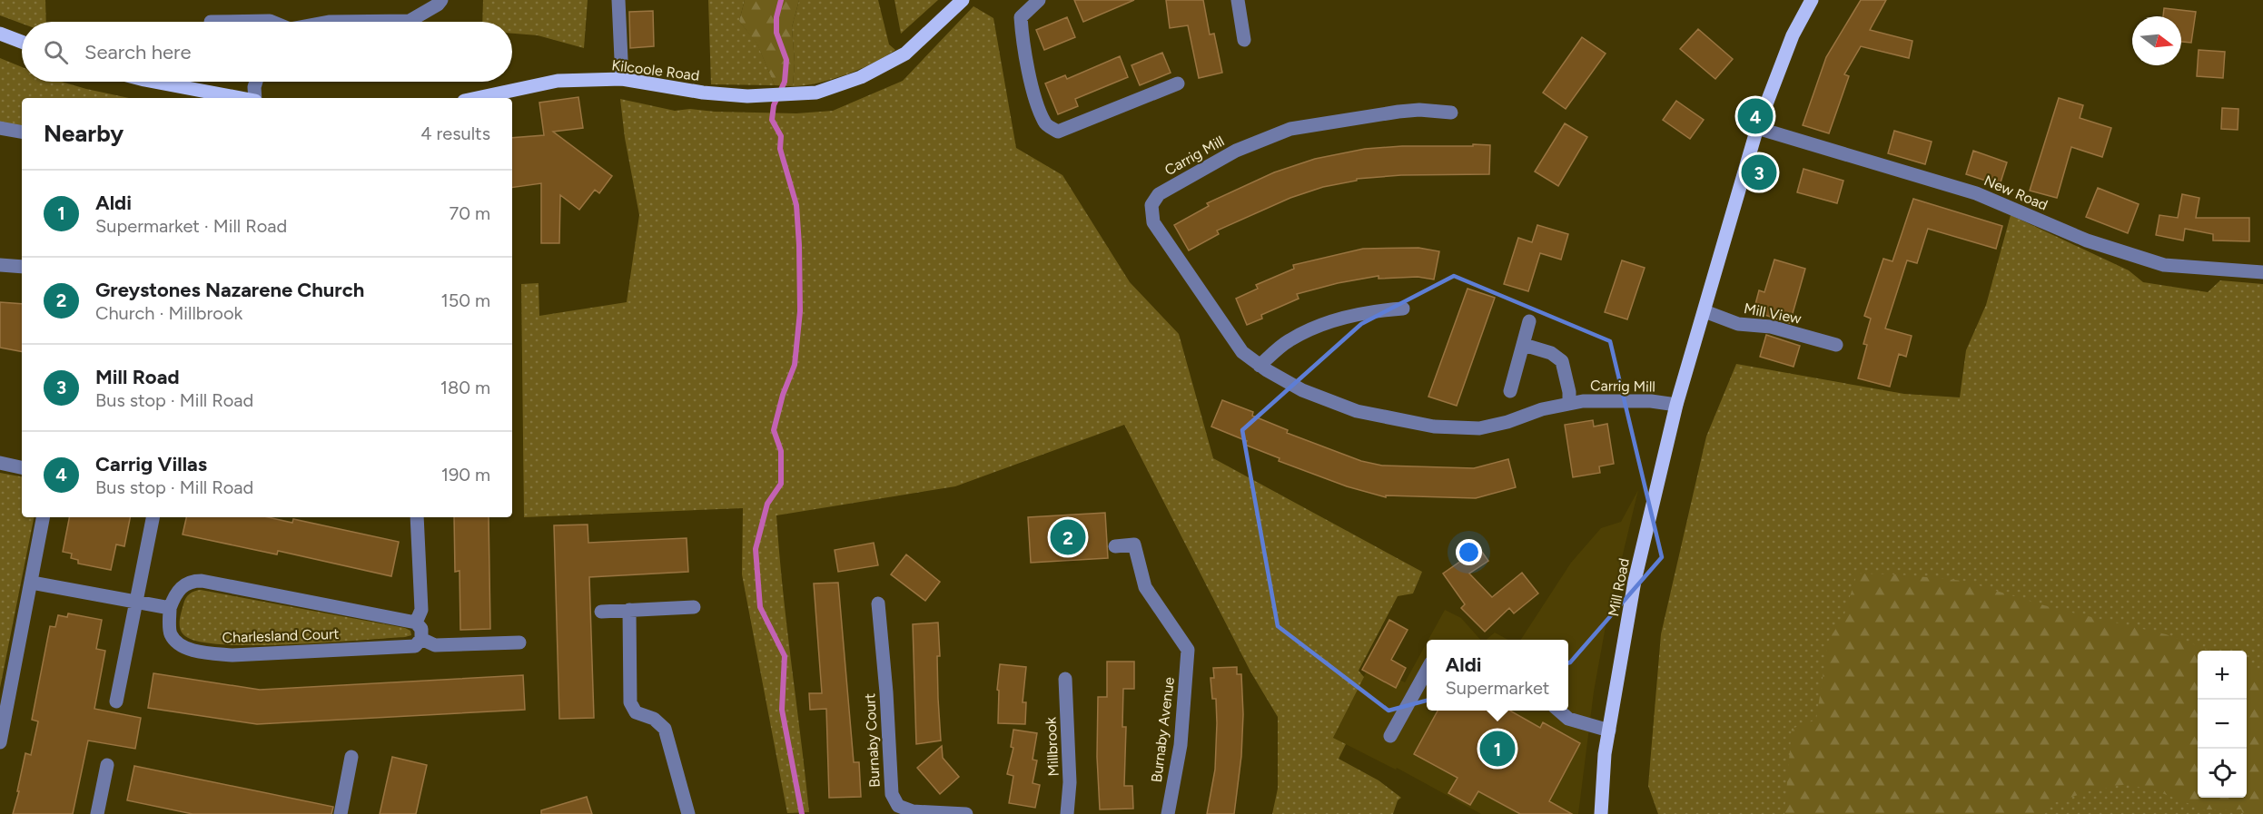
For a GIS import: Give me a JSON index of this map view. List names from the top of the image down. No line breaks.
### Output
{"streets":{"main road":["Kilcoole Road","Mill Road"],"street":["Carrig Mill","New Road","Mill View","Charlesland Court","Burnaby Avenue","Burnaby Court","Millbrook"]},"crossings":[["Carrig Mill","Mill Road"],["New Road","Mill Road"],["Mill View","Mill Road"]],"north":"right","page":{"search":"Search here","pins":["4","3","2","1"],"heading":["Nearby","4 results"],"list":[{"mark":"1","name":"Aldi","note":"Supermarket · Mill Road","value":"70 m"},{"mark":"2","name":"Greystones Nazarene Church","note":"Church · Millbrook","value":"150 m"},{"mark":"3","name":"Mill Road","note":"Bus stop · Mill Road","value":"180 m"},{"mark":"4","name":"Carrig Villas","note":"Bus stop · Mill Road","value":"190 m"}],"popup":["Aldi","Supermarket"],"map_buttons":["+","−"]}}
